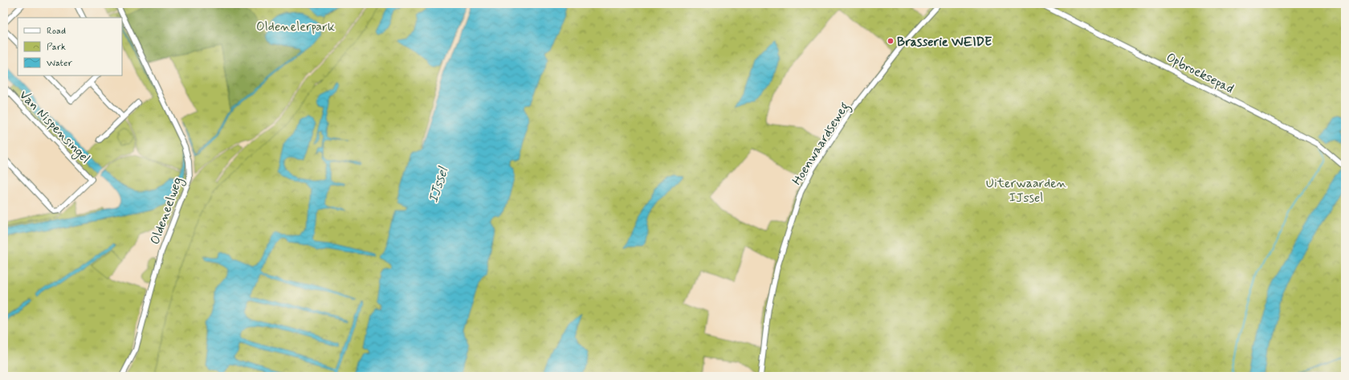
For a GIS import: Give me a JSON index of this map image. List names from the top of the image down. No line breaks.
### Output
{"streets":{"street":["Opbroeksepad","Van Nispensingel","Hoenwaardseweg","Oldeneelweg"]},"water":["IJssel"],"parks":["Oldenelerpark","Uiterwaarden IJssel"],"places":["Brasserie WEIDE"],"legend":["Road","Park","Water"]}
